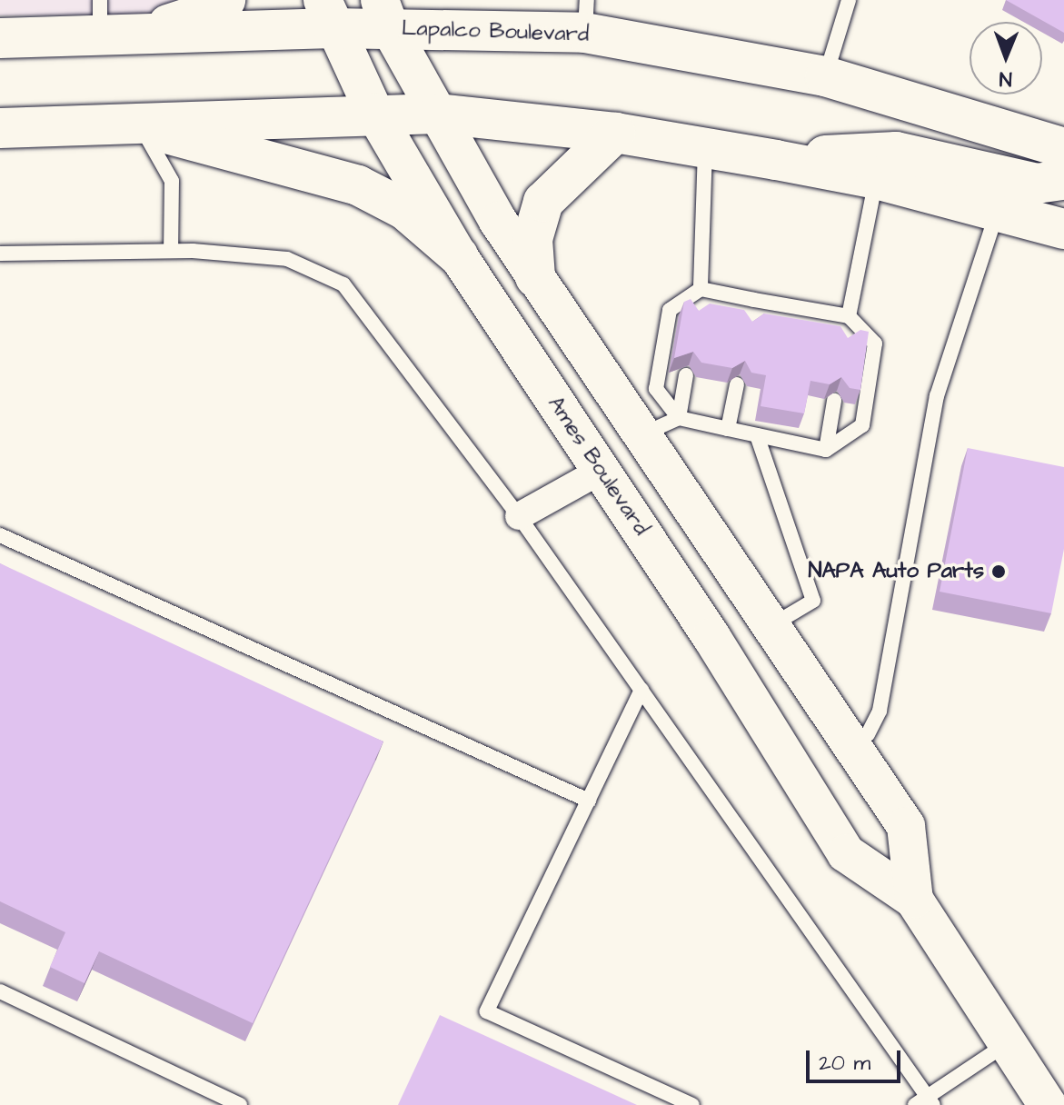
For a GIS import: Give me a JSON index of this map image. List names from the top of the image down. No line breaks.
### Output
{"streets":{"main road":["Lapalco Boulevard"],"street":["Ames Boulevard"]},"crossings":[["Lapalco Boulevard","Ames Boulevard"]],"places":["NAPA Auto Parts"],"scale_bar":"20 m","north":"bottom"}
